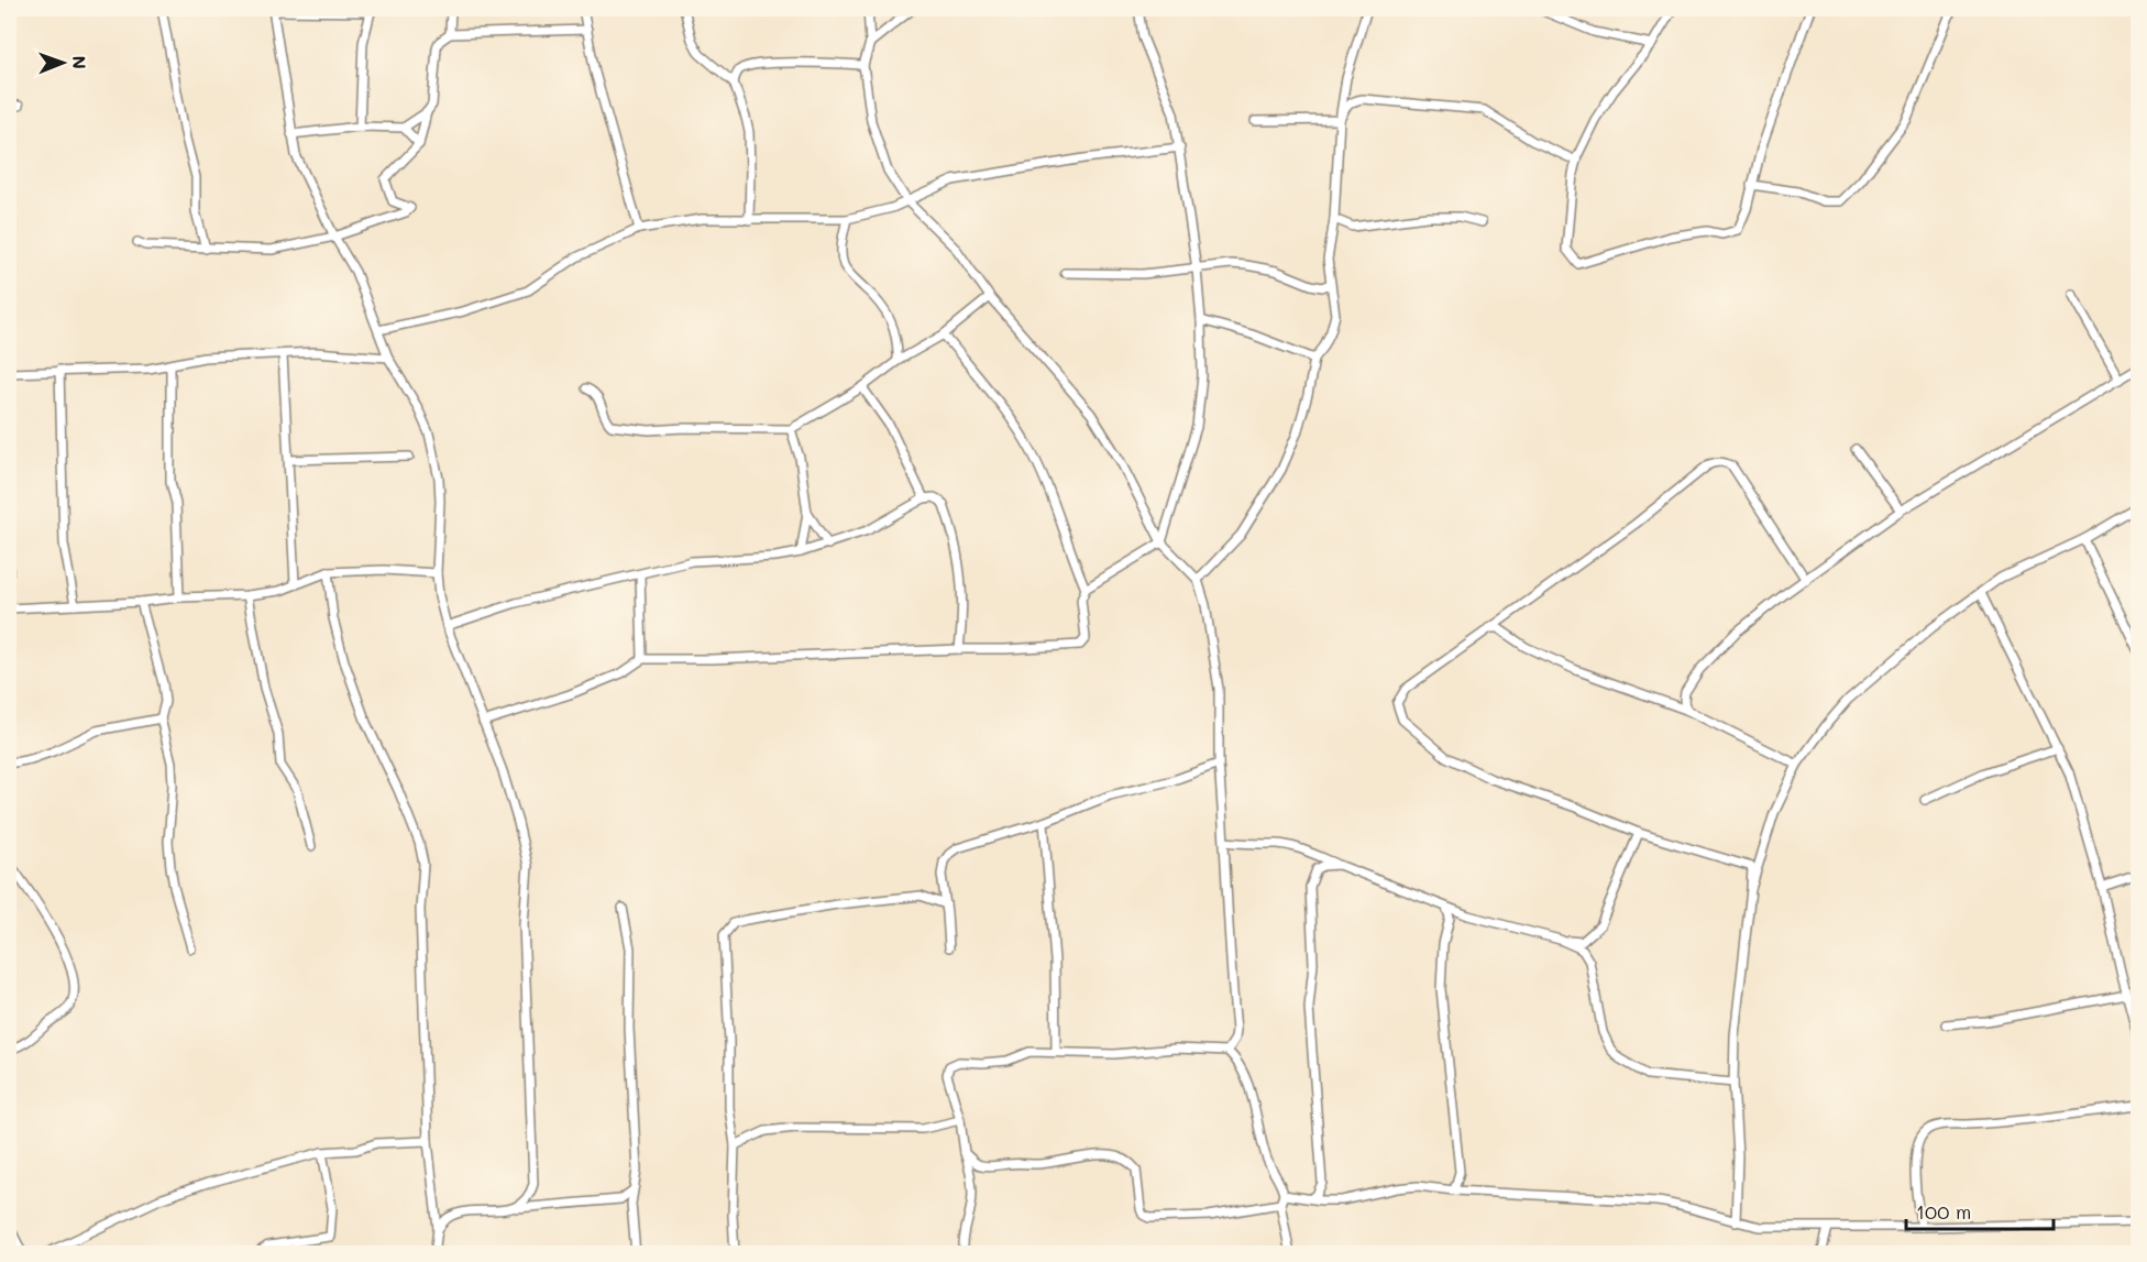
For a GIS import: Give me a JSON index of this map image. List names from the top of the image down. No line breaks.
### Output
{"scale_bar":"100 m","north":"right"}
